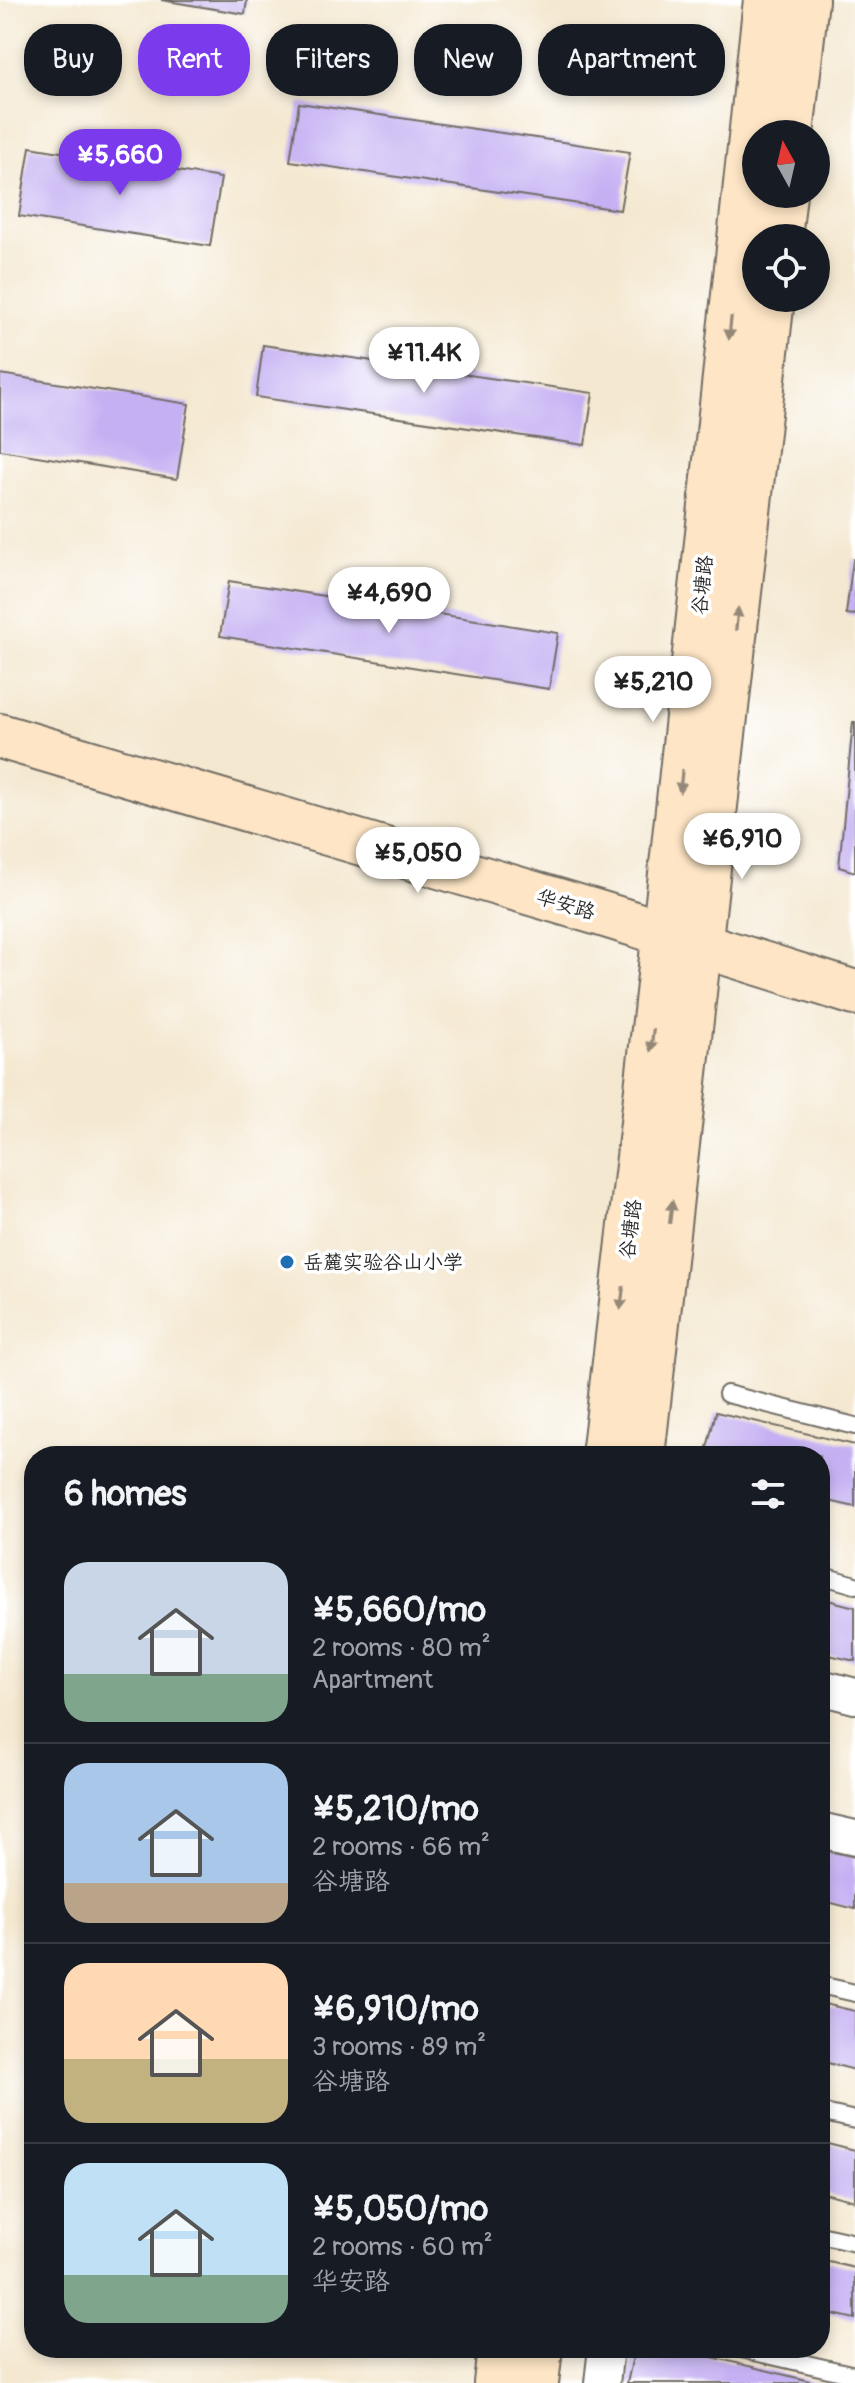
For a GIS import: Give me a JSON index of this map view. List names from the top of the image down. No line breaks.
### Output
{"streets":{"main road":["谷塘路","华安路"]},"crossings":[["谷塘路","华安路"]],"places":["岳麓实验谷山小学"],"north":"top","page":{"chip":["Buy","Rent","Filters","New","Apartment"],"price":["¥5,660","¥11.4K","¥4,690","¥5,210","¥6,910","¥5,050"],"heading":"6 homes","list":[{"name":"¥5,660/mo","note":"2 rooms · 80 m² · Apartment"},{"name":"¥5,210/mo","note":"2 rooms · 66 m² · 谷塘路"},{"name":"¥6,910/mo","note":"3 rooms · 89 m² · 谷塘路"},{"name":"¥5,050/mo","note":"2 rooms · 60 m² · 华安路"}]}}
